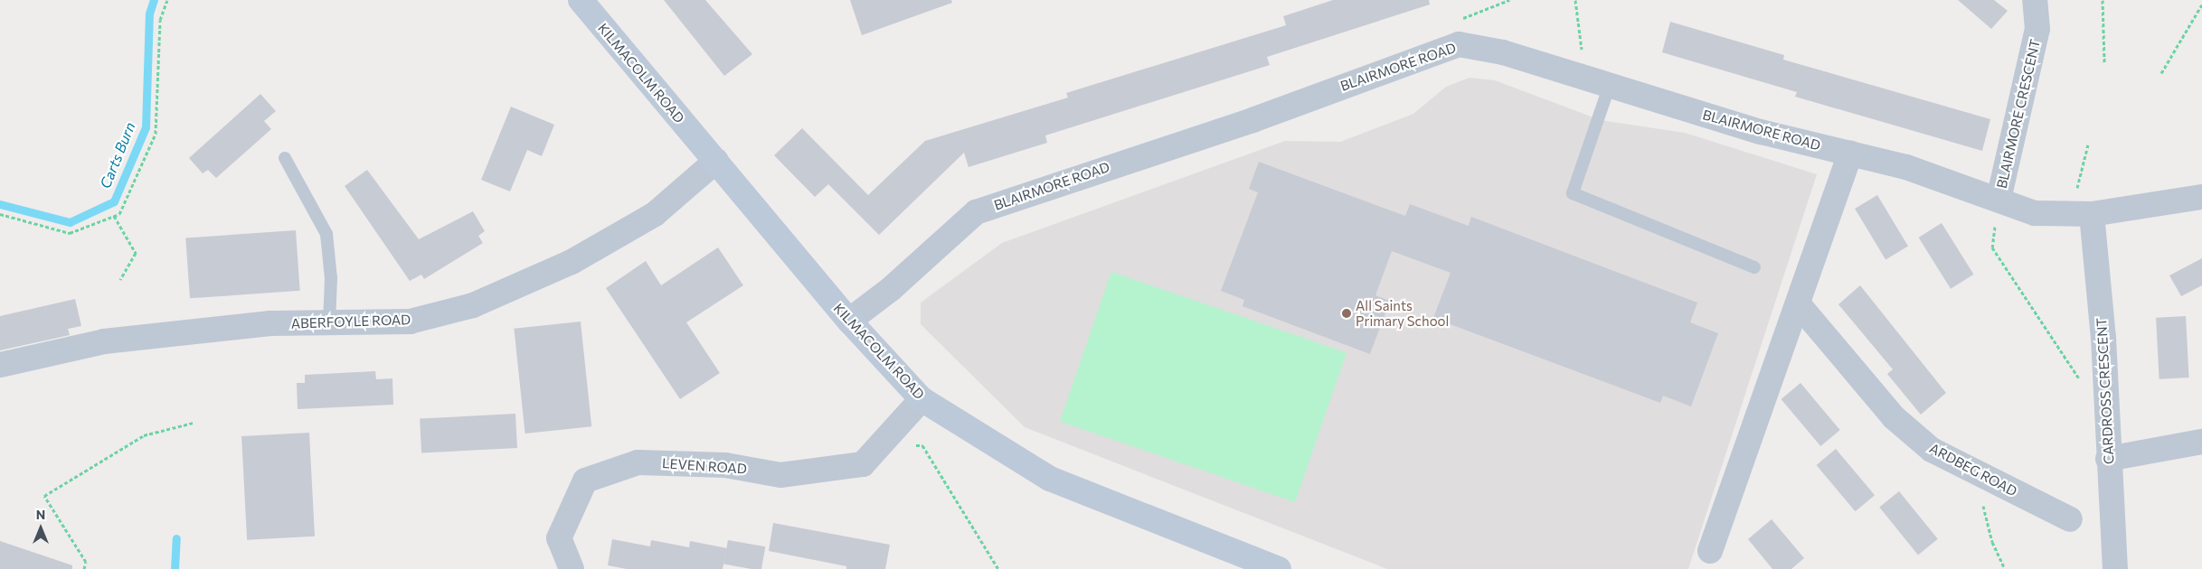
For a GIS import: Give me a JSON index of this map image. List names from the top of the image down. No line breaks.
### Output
{"streets":{"main road":["KILMACOLM ROAD"],"street":["BLAIRMORE ROAD","BLAIRMORE CRESCENT","ABERFOYLE ROAD","CARDROSS CRESCENT","LEVEN ROAD","ARDBEG ROAD"]},"crossings":[["BLAIRMORE ROAD","KILMACOLM ROAD"],["BLAIRMORE ROAD","BLAIRMORE CRESCENT"],["BLAIRMORE ROAD","CARDROSS CRESCENT"],["KILMACOLM ROAD","ABERFOYLE ROAD"],["KILMACOLM ROAD","LEVEN ROAD"]],"water":["Carts Burn"],"places":["All Saints Primary School"],"north":"top"}
